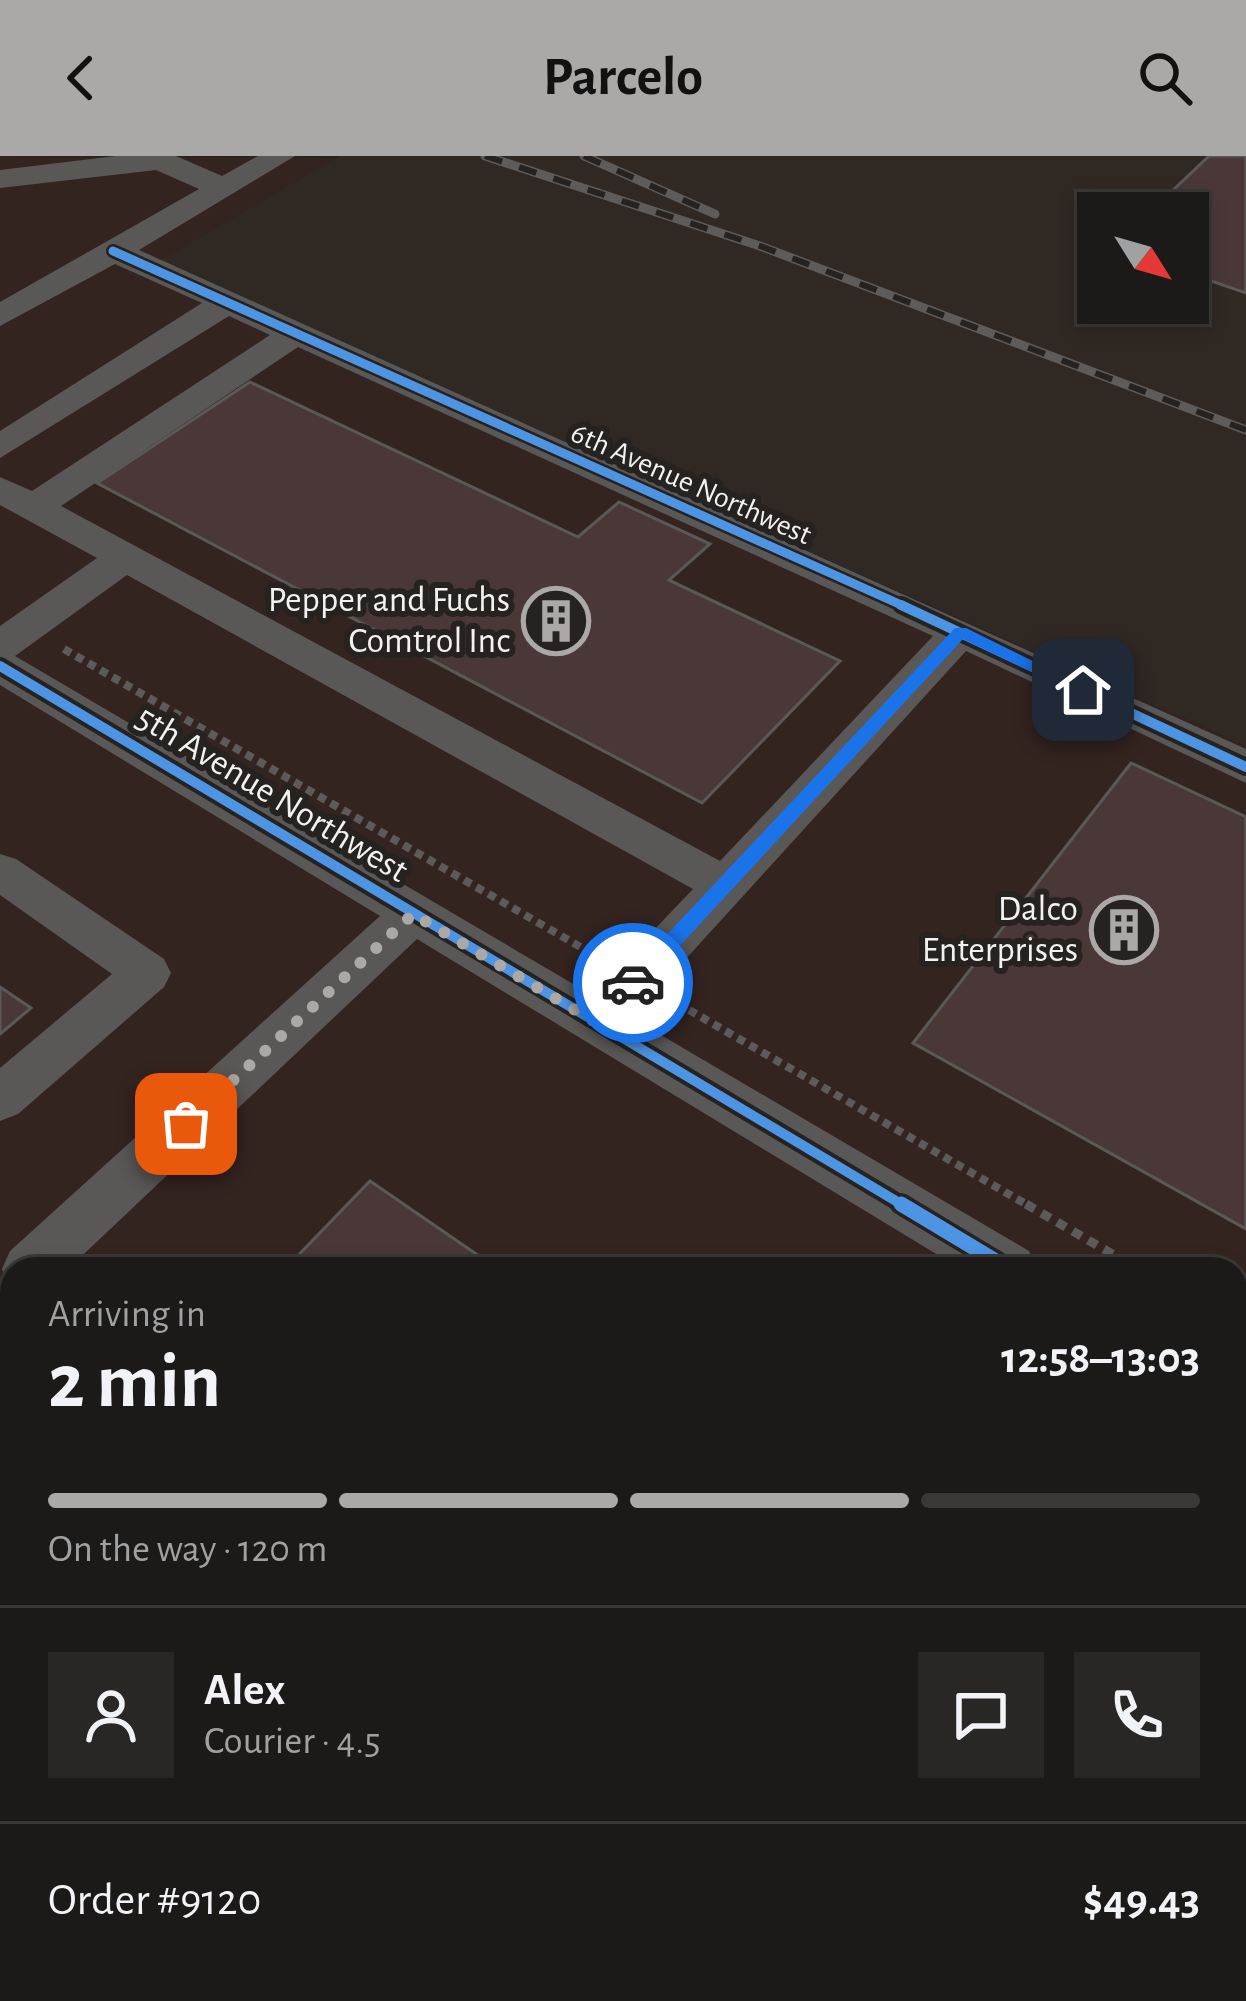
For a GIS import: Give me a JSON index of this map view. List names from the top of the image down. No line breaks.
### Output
{"streets":{"street":["6th Avenue Northwest","5th Avenue Northwest"]},"places":{"building":["Pepper and Fuchs Comtrol Inc","Dalco Enterprises"]},"north":"bottom right","page":{"header":"Parcelo","heading":["2 min","Arriving in","12:58–13:03"],"panel":["Alex","Courier · 4.5","Order #9120","$49.43"],"bar":"On the way · 120 m"}}
